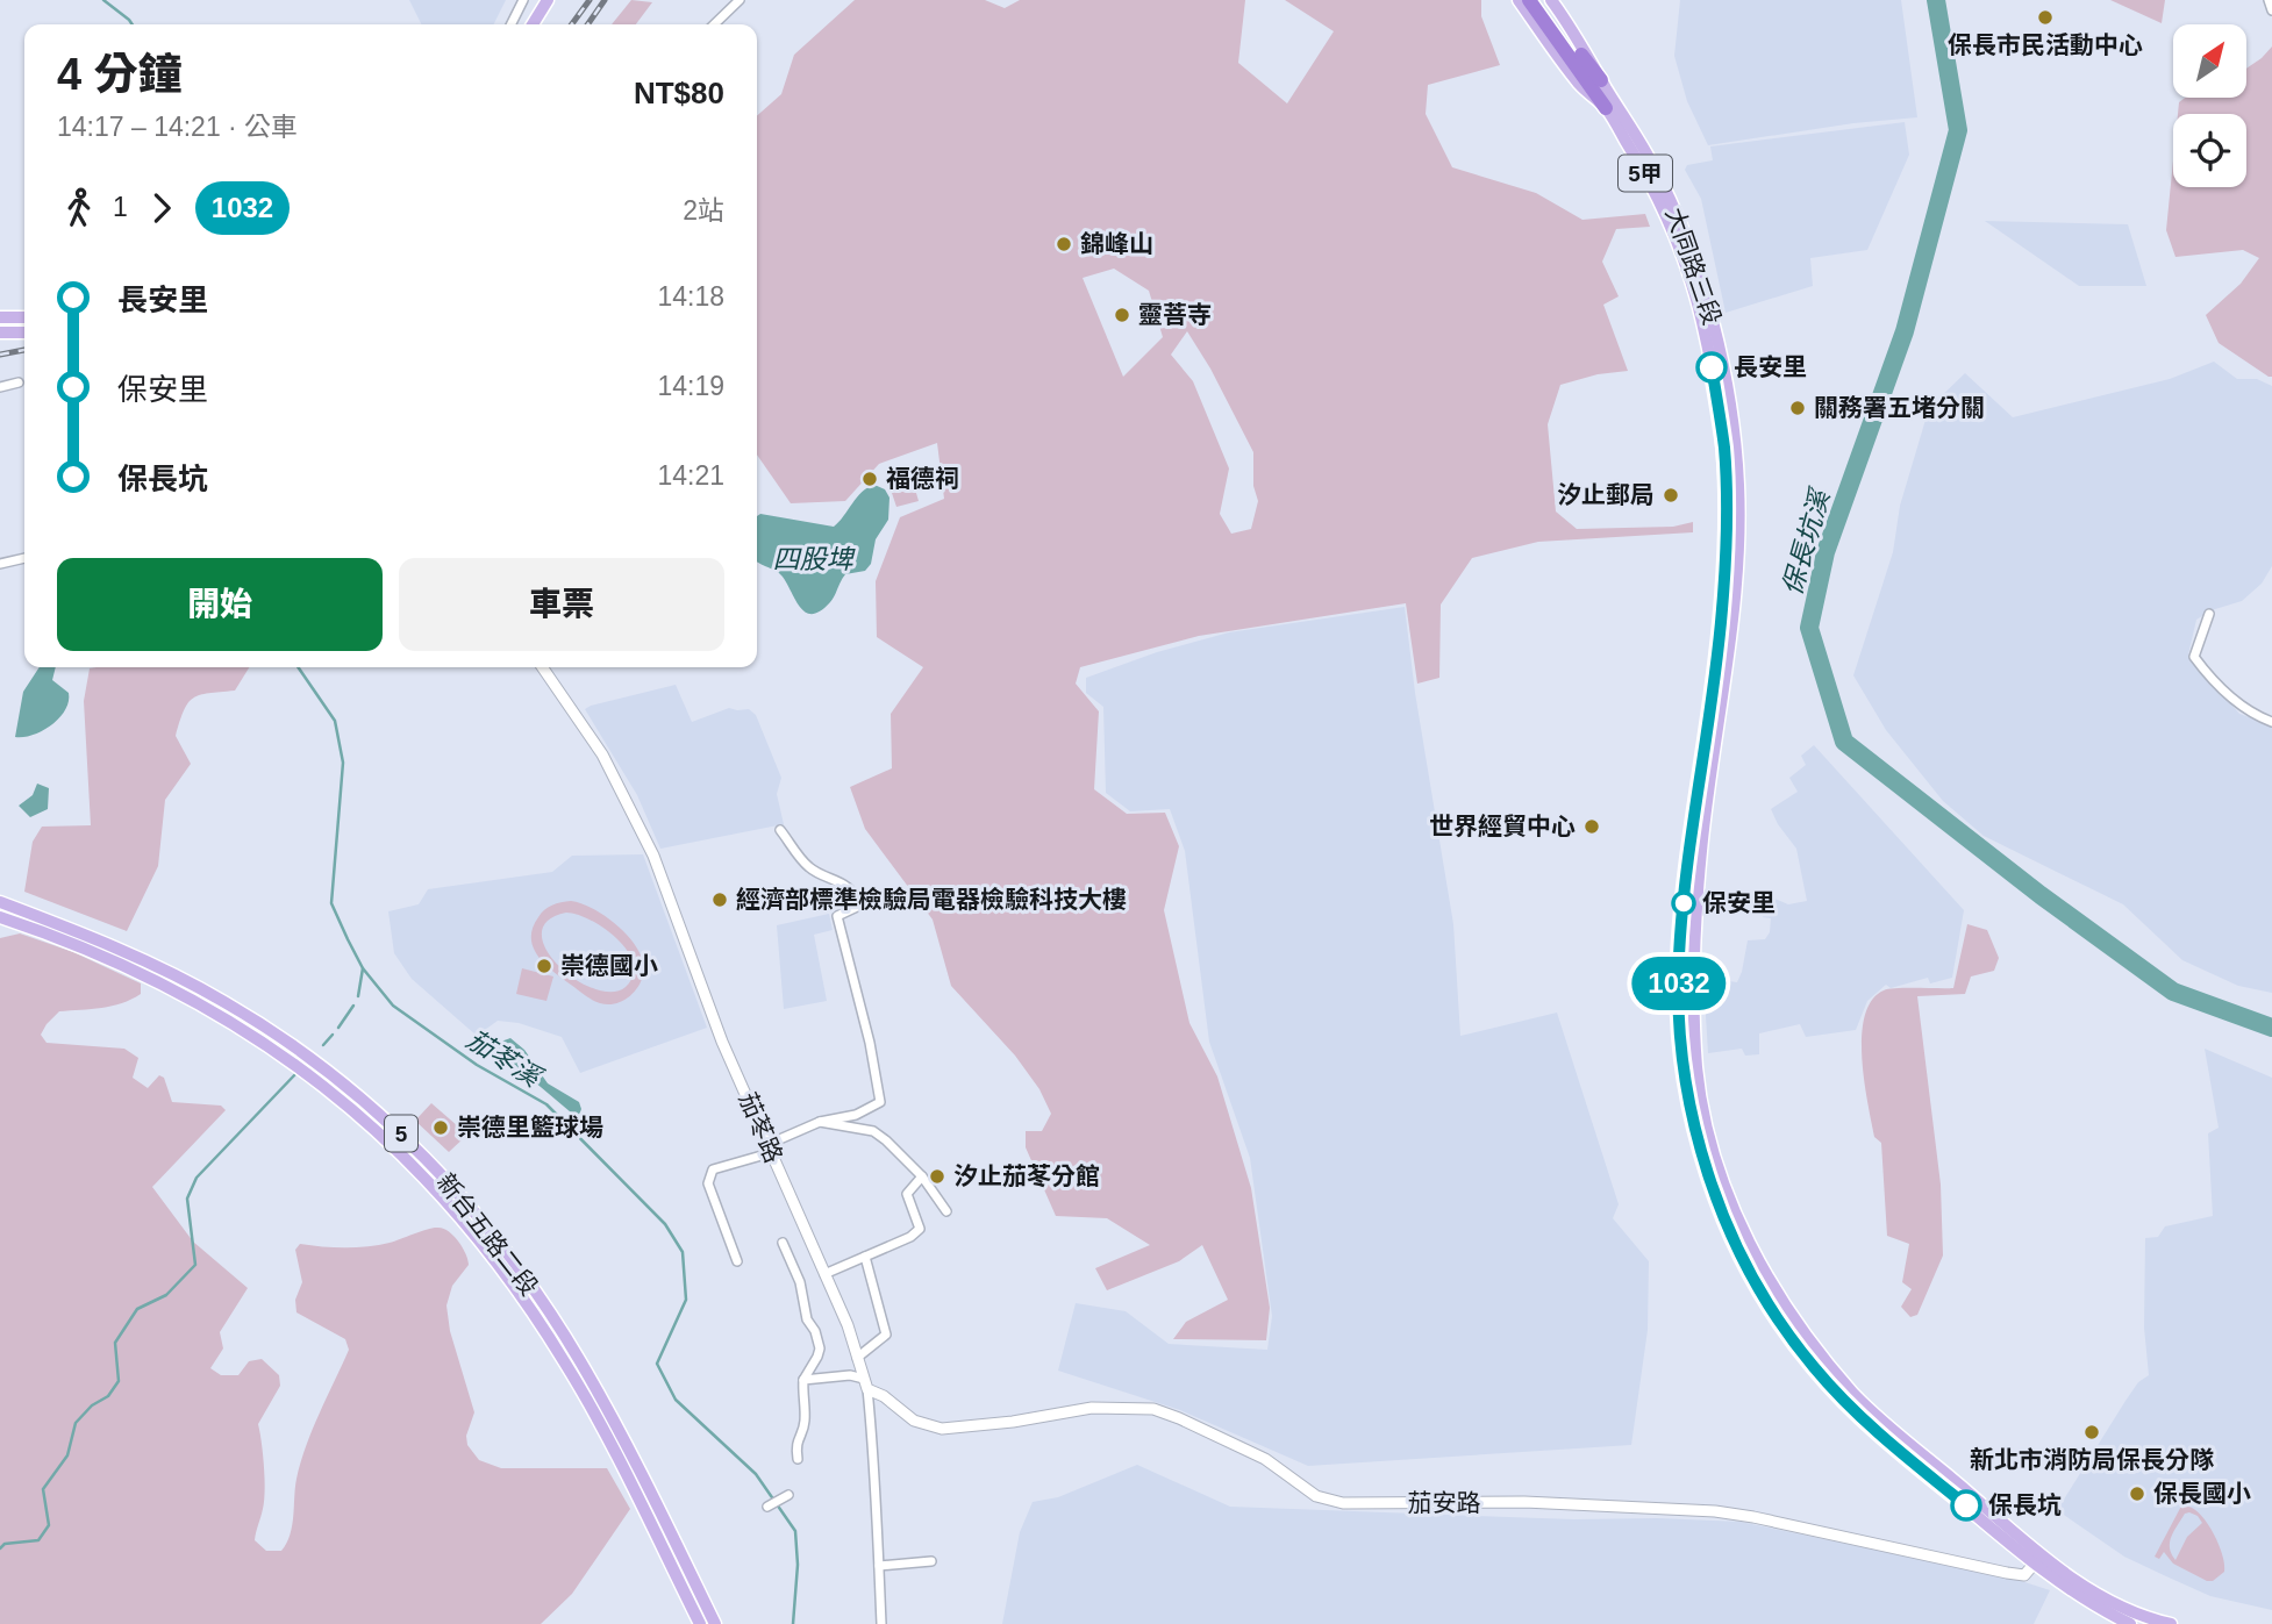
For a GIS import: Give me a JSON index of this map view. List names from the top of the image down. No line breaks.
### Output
{"streets":{"main road":["5甲","大同路三段","5","新台五路二段"],"street":["茄苳路","茄安路"]},"crossings":[["大同路三段","茄安路"],["茄苳路","茄安路"]],"water":["保長坑溪","四股埤","茄苳溪"],"places":["保長市民活動中心","錦峰山","靈菩寺","長安里","關務署五堵分關","福德祠","汐止郵局","世界經貿中心","經濟部標準檢驗局電器檢驗科技大樓","保安里","崇德國小","崇德里籃球場","汐止茄苳分館","新北市消防局保長分隊","保長國小","保長坑"],"lines":["bus line 1032"],"north":"top right","page":{"on_map":"1032","heading":["4 分鐘","14:17 – 14:21 · 公車","NT$80"],"legs":["1","1032","2站"],"list":[{"name":"長安里","value":"14:18"},{"name":"保安里","value":"14:19"},{"name":"保長坑","value":"14:21"}],"buttons":["開始","車票"]}}
